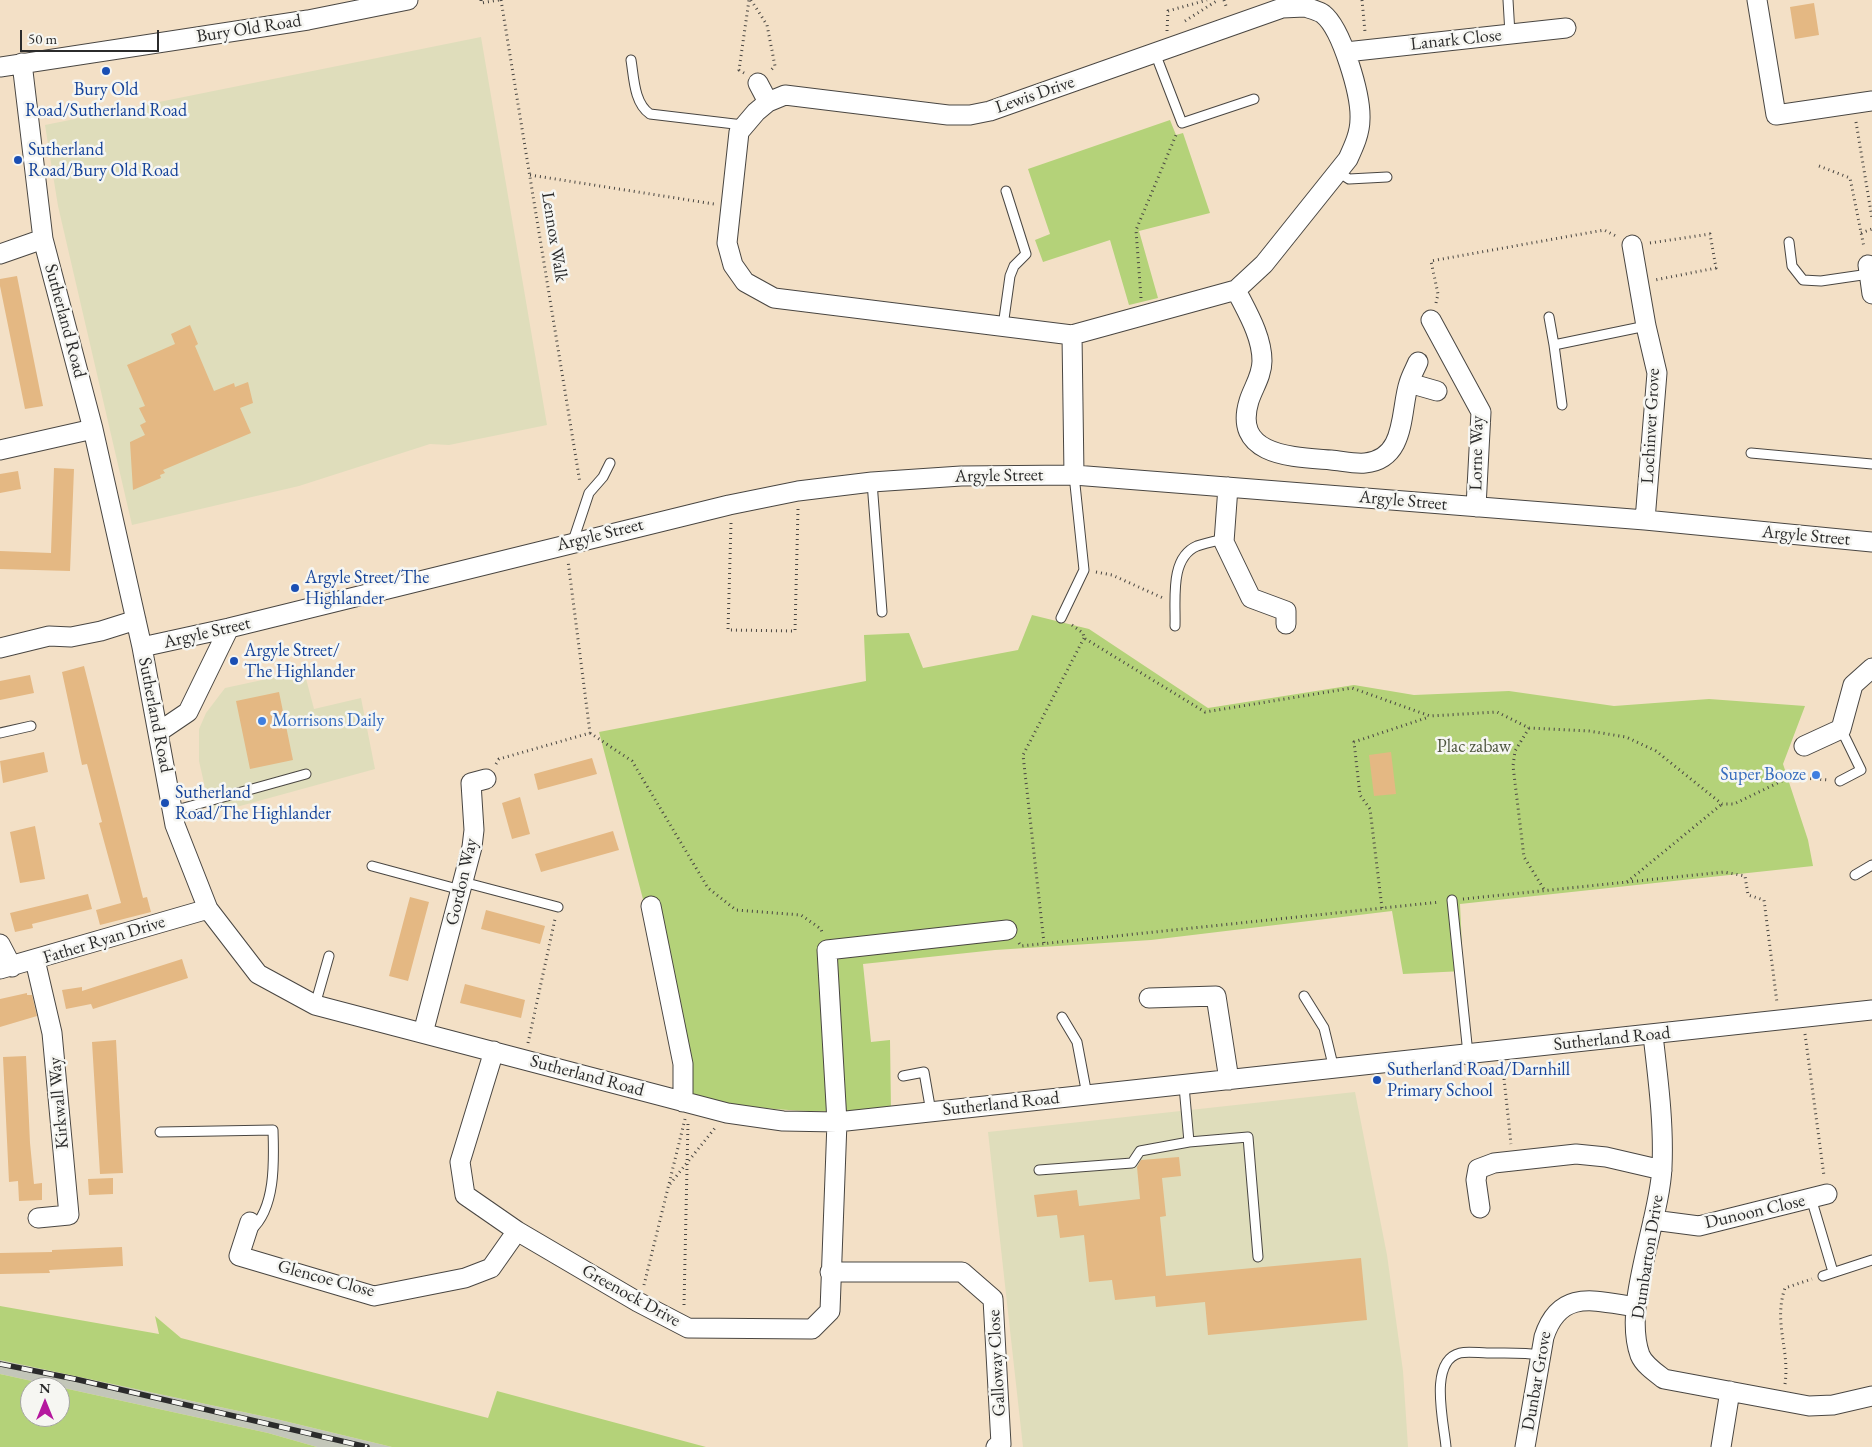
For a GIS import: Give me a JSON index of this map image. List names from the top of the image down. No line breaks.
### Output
{"streets":{"street":["Bury Old Road","Lanark Close","Lewis Drive","Sutherland Road","Lochinver Grove","Lorne Way","Argyle Street","Gordon Way","Father Ryan Drive","Kirkwall Way","Dunoon Close","Dumbarton Drive","Glencoe Close","Greenock Drive","Galloway Close","Dunbar Grove"],"path":["Lennox Walk"]},"crossings":[["Bury Old Road","Sutherland Road"],["Lanark Close","Lewis Drive"],["Sutherland Road","Argyle Street"],["Sutherland Road","Gordon Way"],["Sutherland Road","Father Ryan Drive"],["Sutherland Road","Dumbarton Drive"],["Sutherland Road","Greenock Drive"],["Lochinver Grove","Argyle Street"],["Lorne Way","Argyle Street"],["Father Ryan Drive","Kirkwall Way"],["Dunoon Close","Dumbarton Drive"],["Dumbarton Drive","Dunbar Grove"],["Glencoe Close","Greenock Drive"],["Greenock Drive","Galloway Close"]],"parks":["Plac zabaw"],"places":["Bury Old Road/Sutherland Road","Sutherland Road/Bury Old Road","Argyle Street/The Highlander","Argyle Street/ The Highlander","Morrisons Daily","Super Booze","Sutherland Road/The Highlander","Sutherland Road/Darnhill Primary School"],"scale_bar":"50 m","north":"top"}
